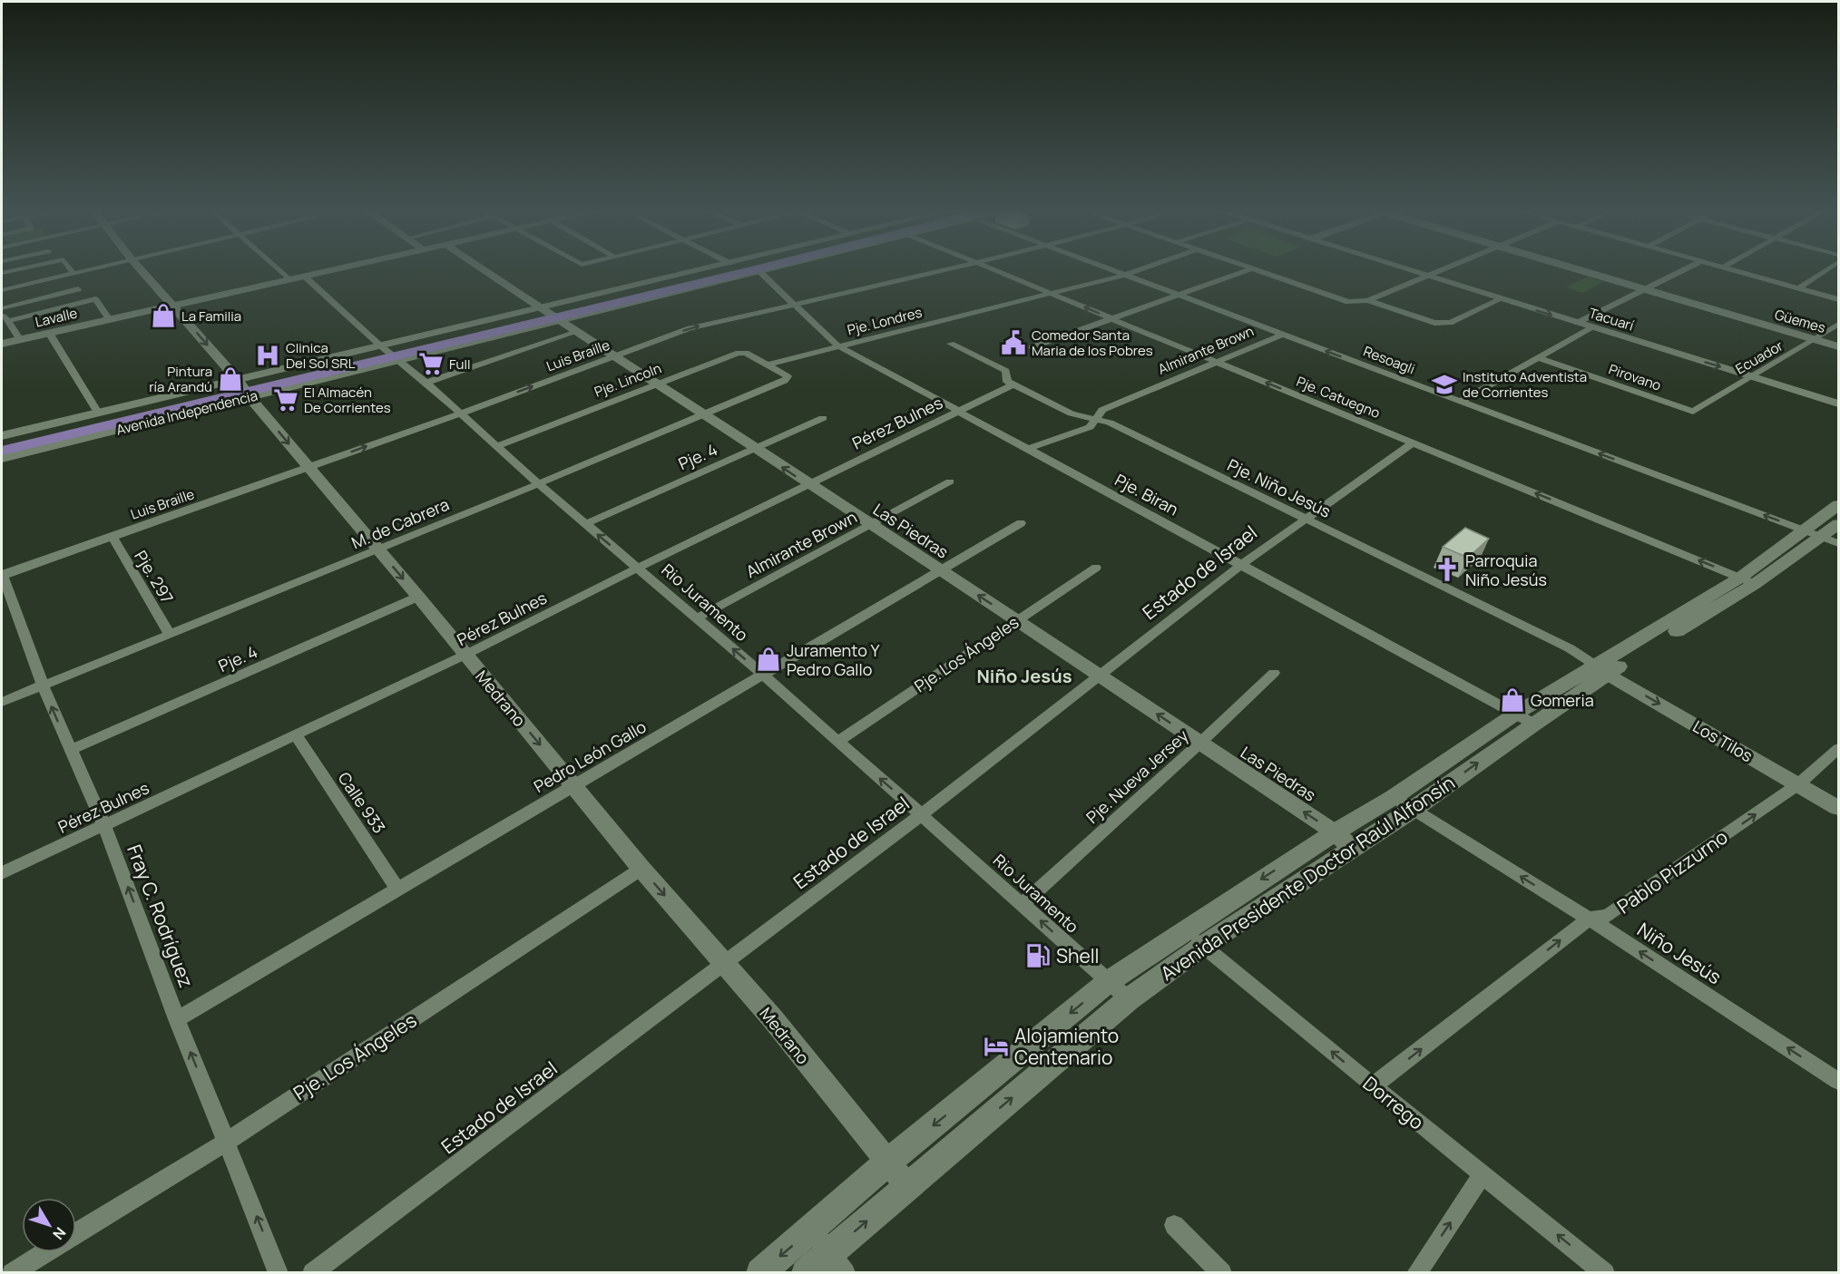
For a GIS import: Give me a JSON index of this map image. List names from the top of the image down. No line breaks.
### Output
{"streets":{"highway":["Avenida Independencia"],"main road":["Avenida Presidente Doctor Raúl Alfonsín"],"street":["Lavalle","Tacuarí","Pje. Londres","Güemes","Almirante Brown","Luis Braille","Ecuador","Resoagli","Pirovano","Pje. Lincoln","Pje. Catuegno","Pérez Bulnes","Pje. 4","Pje. Niño Jesús","Pje. Biran","M. de Cabrera","Las Piedras","Estado de Israel","Pje. 297","Rio Juramento","Pje. Los Ángeles","Medrano","Los Tilos","Pedro León Gallo","Pje. Nueva Jersey","Calle 933","Pablo Pizzurno","Fray C. Rodríguez","Niño Jesús","Dorrego"]},"crossings":[["Lavalle","Rio Juramento"],["Lavalle","Medrano"],["Tacuarí","Ecuador"],["Pje. Londres","Resoagli"],["Pje. Londres","Pje. Lincoln"],["Pje. Londres","Pje. Catuegno"],["Pje. Londres","Pje. Biran"],["Pje. Londres","M. de Cabrera"],["Güemes","Ecuador"],["Almirante Brown","Resoagli"],["Almirante Brown","Pje. Catuegno"],["Almirante Brown","Pje. Niño Jesús"],["Almirante Brown","Pje. Biran"],["Almirante Brown","Las Piedras"],["Almirante Brown","Rio Juramento"],["Luis Braille","Pje. Biran"],["Luis Braille","Las Piedras"],["Luis Braille","Pje. 297"],["Luis Braille","Rio Juramento"],["Luis Braille","Medrano"],["Luis Braille","Fray C. Rodríguez"],["Ecuador","Pirovano"],["Resoagli","Avenida Presidente Doctor Raúl Alfonsín"],["Pje. Lincoln","M. de Cabrera"],["Pje. Lincoln","Las Piedras"],["Pje. Lincoln","Rio Juramento"],["Pje. Catuegno","Estado de Israel"],["Pje. Catuegno","Avenida Presidente Doctor Raúl Alfonsín"],["Avenida Independencia","Las Piedras"],["Avenida Independencia","Rio Juramento"],["Avenida Independencia","Medrano"],["Pérez Bulnes","Pje. Niño Jesús"],["Pérez Bulnes","Pje. Biran"],["Pérez Bulnes","Las Piedras"],["Pérez Bulnes","Rio Juramento"],["Pérez Bulnes","Medrano"],["Pérez Bulnes","Calle 933"],["Pérez Bulnes","Fray C. Rodríguez"],["Pje. 4","Las Piedras"],["Pje. 4","Rio Juramento"],["Pje. 4","Medrano"],["Pje. 4","Fray C. Rodríguez"],["Pje. Niño Jesús","Estado de Israel"],["Pje. Niño Jesús","Los Tilos"],["Pje. Niño Jesús","Avenida Presidente Doctor Raúl Alfonsín"],["Pje. Biran","Estado de Israel"],["Pje. Biran","Avenida Presidente Doctor Raúl Alfonsín"],["M. de Cabrera","Las Piedras"],["M. de Cabrera","Pje. 297"],["M. de Cabrera","Rio Juramento"],["M. de Cabrera","Medrano"],["M. de Cabrera","Fray C. Rodríguez"],["Las Piedras","Estado de Israel"],["Las Piedras","Pje. Los Ángeles"],["Las Piedras","Pedro León Gallo"],["Las Piedras","Pje. Nueva Jersey"],["Las Piedras","Avenida Presidente Doctor Raúl Alfonsín"],["Estado de Israel","Rio Juramento"],["Estado de Israel","Medrano"],["Rio Juramento","Pje. Los Ángeles"],["Rio Juramento","Pedro León Gallo"],["Rio Juramento","Pje. Nueva Jersey"],["Rio Juramento","Avenida Presidente Doctor Raúl Alfonsín"],["Pje. Los Ángeles","Medrano"],["Pje. Los Ángeles","Fray C. Rodríguez"],["Medrano","Pedro León Gallo"],["Medrano","Avenida Presidente Doctor Raúl Alfonsín"],["Los Tilos","Pablo Pizzurno"],["Los Tilos","Avenida Presidente Doctor Raúl Alfonsín"],["Pedro León Gallo","Calle 933"],["Pedro León Gallo","Fray C. Rodríguez"],["Pablo Pizzurno","Niño Jesús"],["Pablo Pizzurno","Dorrego"],["Avenida Presidente Doctor Raúl Alfonsín","Niño Jesús"],["Avenida Presidente Doctor Raúl Alfonsín","Dorrego"]],"one_way":["Tacuarí","Resoagli","Pje. Catuegno","Las Piedras","Rio Juramento","Medrano","Los Tilos","Pablo Pizzurno","Fray C. Rodríguez","Niño Jesús","Dorrego"],"districts":["Niño Jesús"],"places":{"shop":["La Familia","Pintura ría Arandú","Juramento Y Pedro Gallo","Gomeria"],"public building":["Comedor Santa Maria de los Pobres"],"hospital":["Clinica Del Sol SRL"],"supermarket":["Full","El Almacén De Corrientes"],"school or university":["Instituto Adventista de Corrientes"],"church":["Parroquia Niño Jesús"],"fuel station":["Shell"],"hotel":["Alojamiento Centenario"]},"north":"bottom right"}
